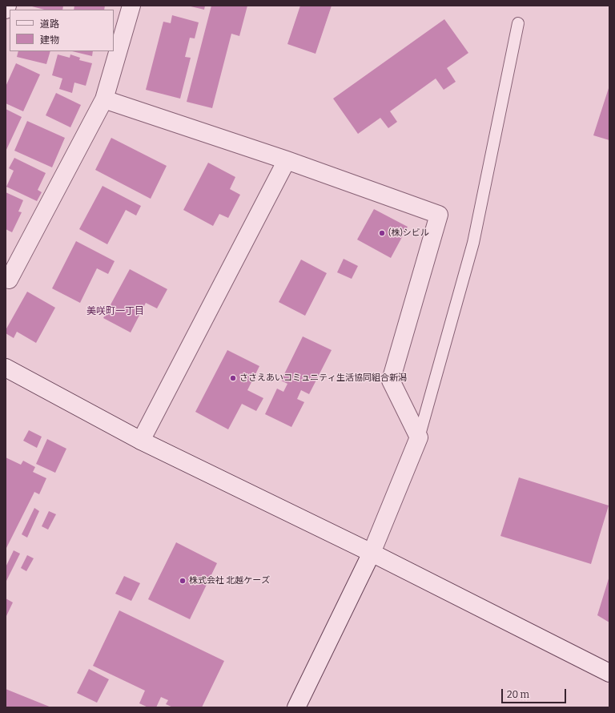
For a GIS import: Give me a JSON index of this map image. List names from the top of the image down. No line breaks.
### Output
{"districts":["美咲町一丁目"],"places":["(株)シビル","ささえあいコミュニティ生活協同組合新潟","株式会社 北越ケーズ"],"legend":["道路","建物"],"scale_bar":"20 m"}
